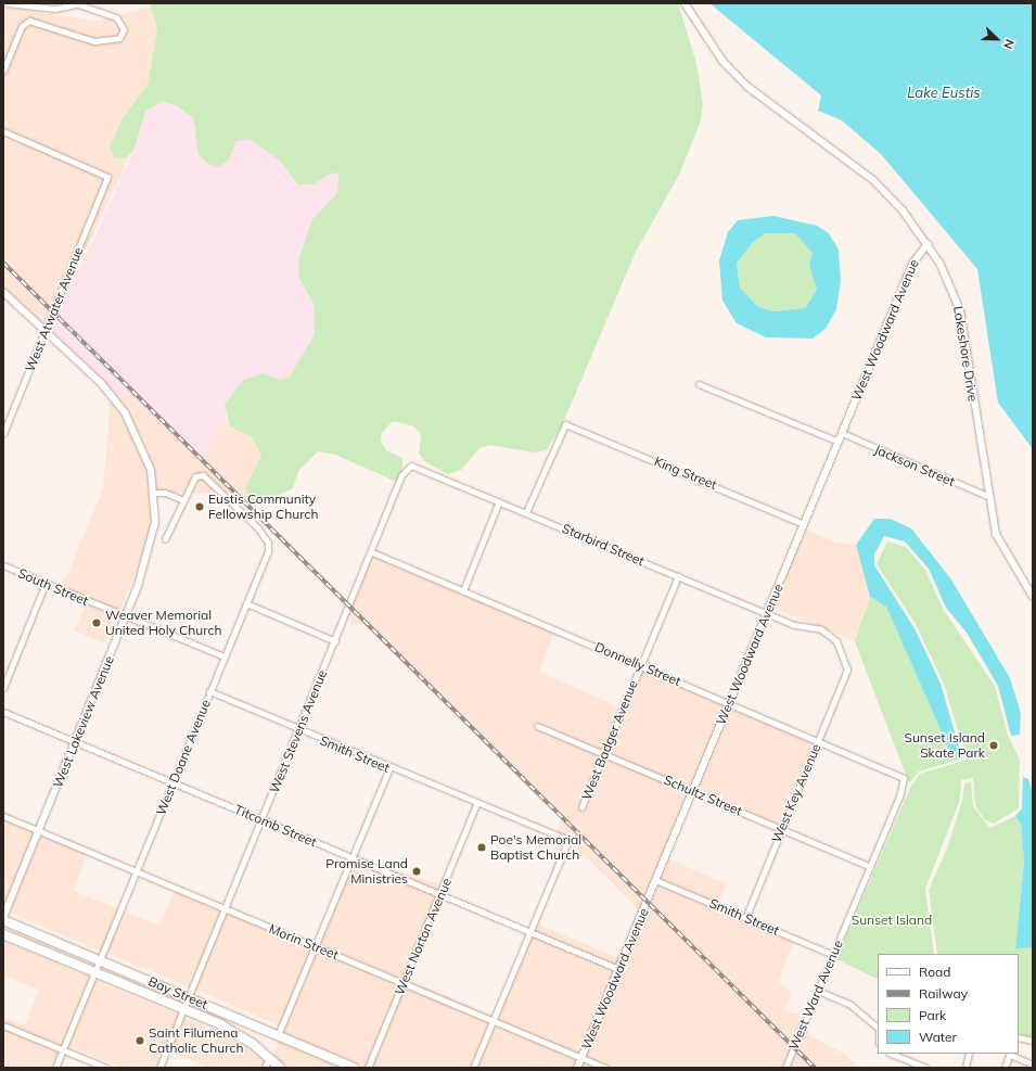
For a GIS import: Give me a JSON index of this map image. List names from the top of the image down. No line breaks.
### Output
{"streets":{"main road":["Bay Street"],"street":["West Atwater Avenue","West Woodward Avenue","Lakeshore Drive","Jackson Street","King Street","Starbird Street","South Street","Donnelly Street","West Lakeview Avenue","West Stevens Avenue","West Badger Avenue","Smith Street","West Doane Avenue","West Key Avenue","Schultz Street","Titcomb Street","West Norton Avenue","Morin Street","West Ward Avenue"]},"crossings":[["West Atwater Avenue","West Lakeview Avenue"],["West Woodward Avenue","Lakeshore Drive"],["West Woodward Avenue","Jackson Street"],["West Woodward Avenue","King Street"],["West Woodward Avenue","Starbird Street"],["West Woodward Avenue","Donnelly Street"],["West Woodward Avenue","Smith Street"],["West Woodward Avenue","Schultz Street"],["West Woodward Avenue","Titcomb Street"],["West Woodward Avenue","Morin Street"],["Lakeshore Drive","Jackson Street"],["King Street","Starbird Street"],["Starbird Street","West Stevens Avenue"],["Starbird Street","West Badger Avenue"],["Starbird Street","West Key Avenue"],["South Street","West Lakeview Avenue"],["South Street","West Doane Avenue"],["Donnelly Street","West Stevens Avenue"],["Donnelly Street","West Badger Avenue"],["Donnelly Street","West Key Avenue"],["Donnelly Street","West Ward Avenue"],["West Lakeview Avenue","Titcomb Street"],["West Lakeview Avenue","Morin Street"],["West Stevens Avenue","Smith Street"],["West Stevens Avenue","Titcomb Street"],["West Stevens Avenue","Morin Street"],["West Stevens Avenue","Bay Street"],["West Badger Avenue","Schultz Street"],["Smith Street","West Doane Avenue"],["Smith Street","West Key Avenue"],["Smith Street","Titcomb Street"],["Smith Street","West Norton Avenue"],["Smith Street","West Ward Avenue"],["West Doane Avenue","Titcomb Street"],["West Doane Avenue","Morin Street"],["West Doane Avenue","Bay Street"],["West Key Avenue","Schultz Street"],["Schultz Street","West Ward Avenue"],["Titcomb Street","West Norton Avenue"],["West Norton Avenue","Morin Street"]],"water":["Lake Eustis"],"parks":["Sunset Island"],"places":["Eustis Community Fellowship Church","Weaver Memorial United Holy Church","Sunset Island Skate Park","Poe's Memorial Baptist Church","Promise Land Ministries","Saint Filumena Catholic Church"],"legend":["Road","Railway","Park","Water"],"north":"bottom right"}
